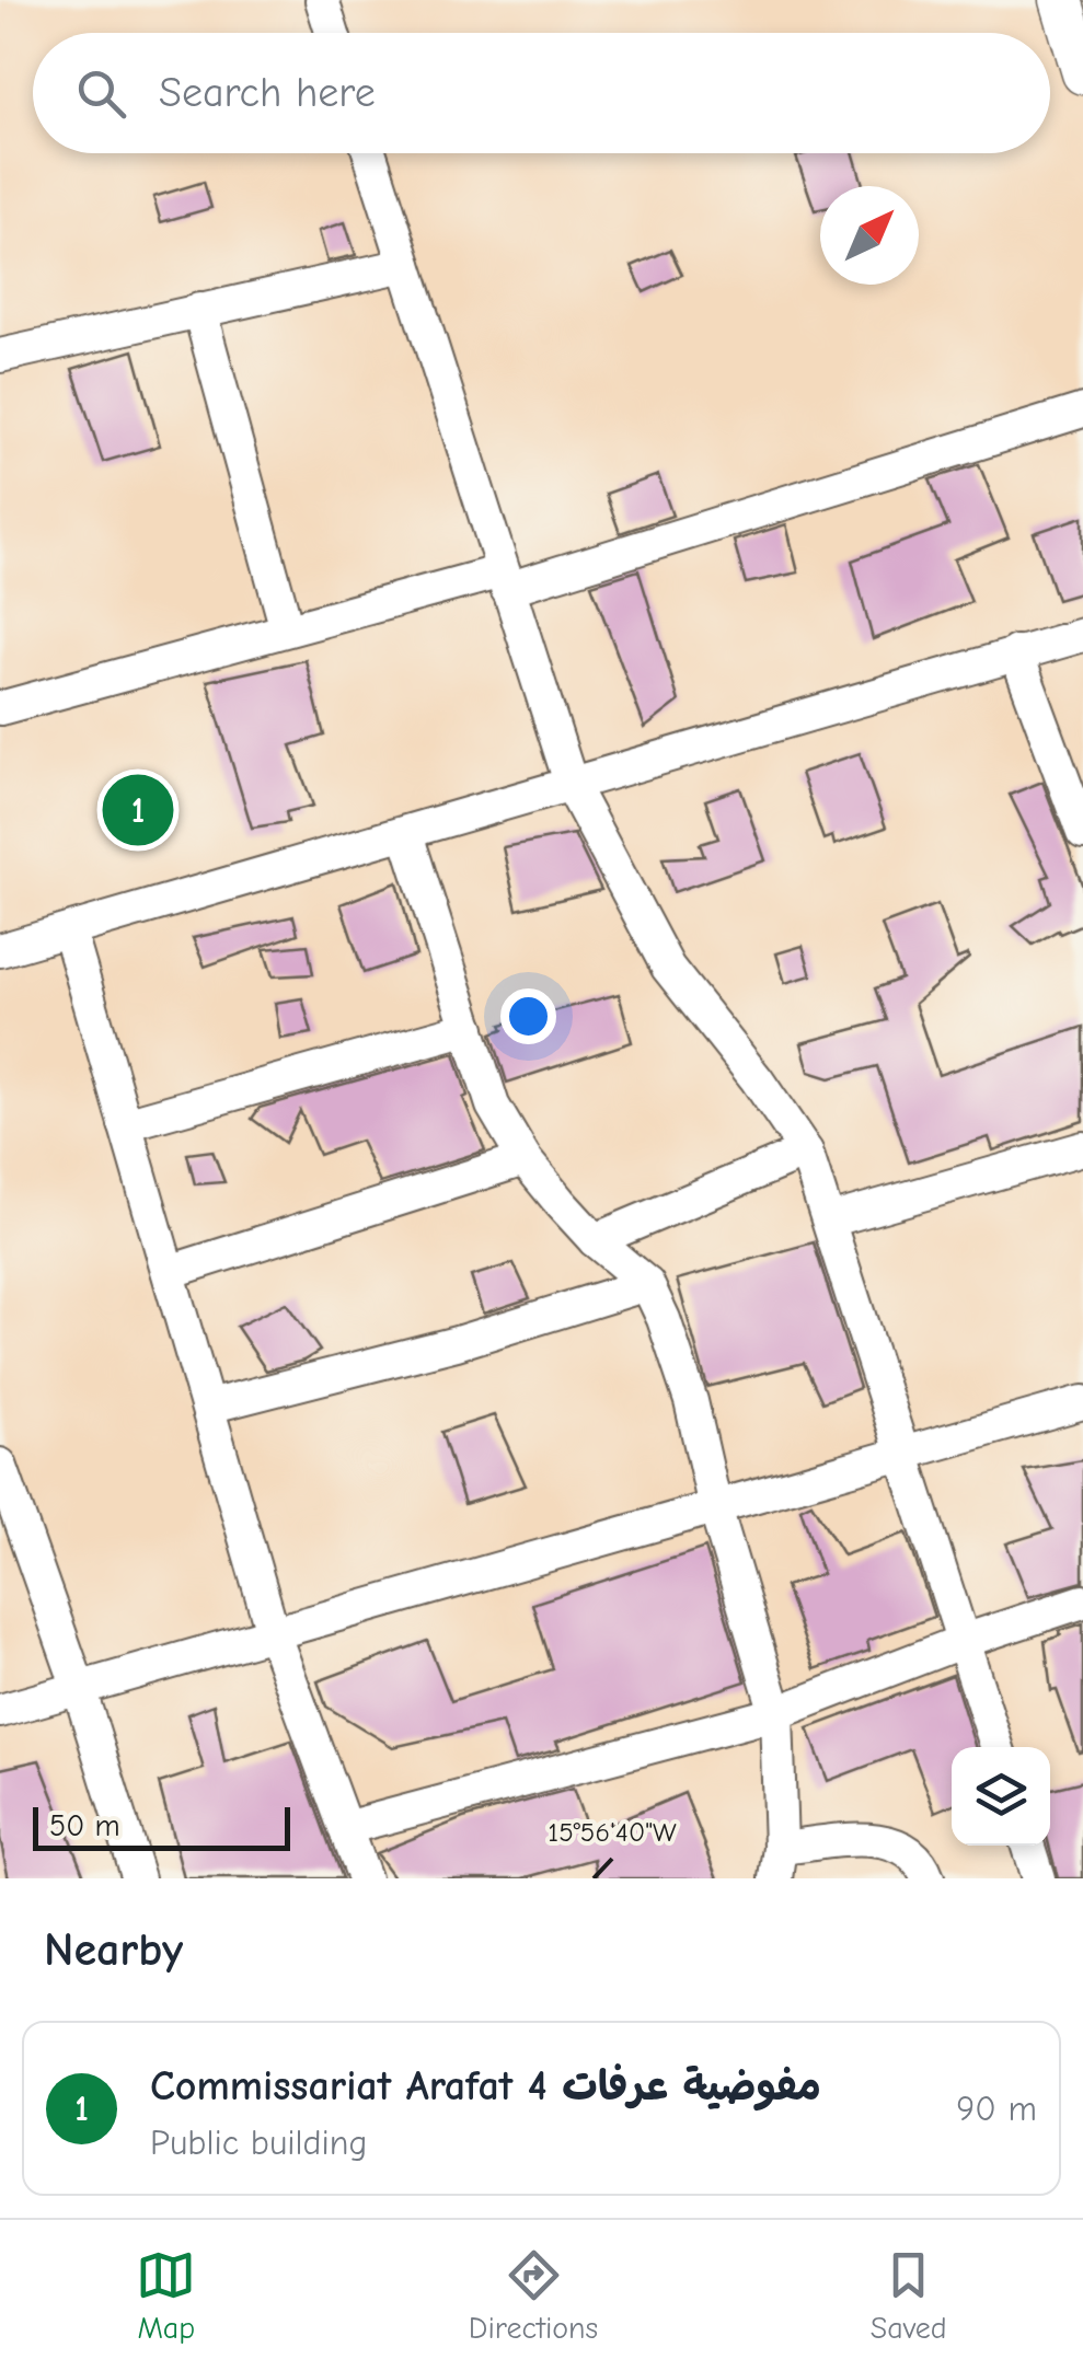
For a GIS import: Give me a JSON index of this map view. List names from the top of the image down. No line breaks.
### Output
{"scale_bar":"50 m","north":"top right","page":{"search":"Search here","pins":"1","scale":"50 m","heading":"Nearby","list":[{"mark":"1","name":"Commissariat Arafat 4 مفوضية عرفات","note":"Public building","value":"90 m"}],"nav":["Map","Directions","Saved"]},"coordinates":["15°56'40\"W"]}
